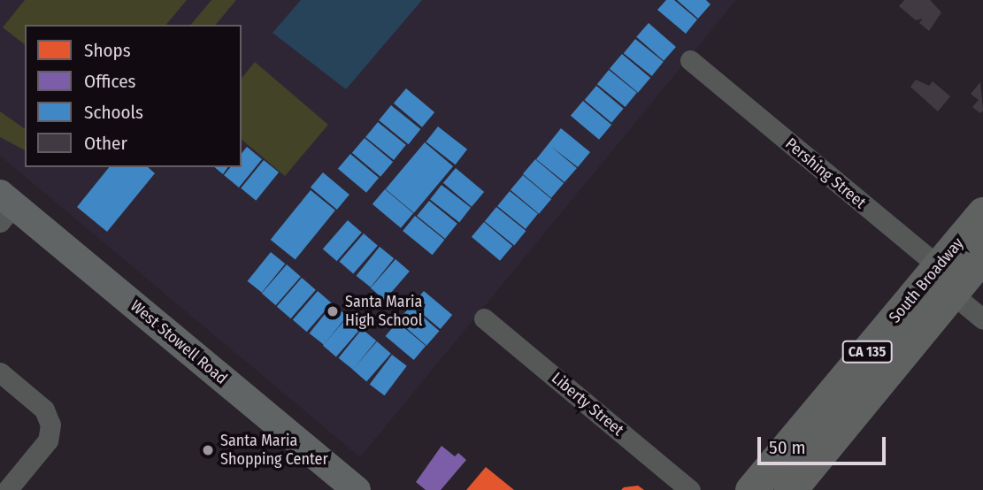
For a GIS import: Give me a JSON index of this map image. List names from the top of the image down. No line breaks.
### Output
{"streets":{"main road":["South Broadway","West Stowell Road","CA 135"],"street":["Pershing Street","Liberty Street"]},"crossings":[["Pershing Street","South Broadway"]],"places":["Santa Maria High School","Santa Maria Shopping Center"],"legend":["Shops","Offices","Schools","Other"],"scale_bar":"50 m"}
